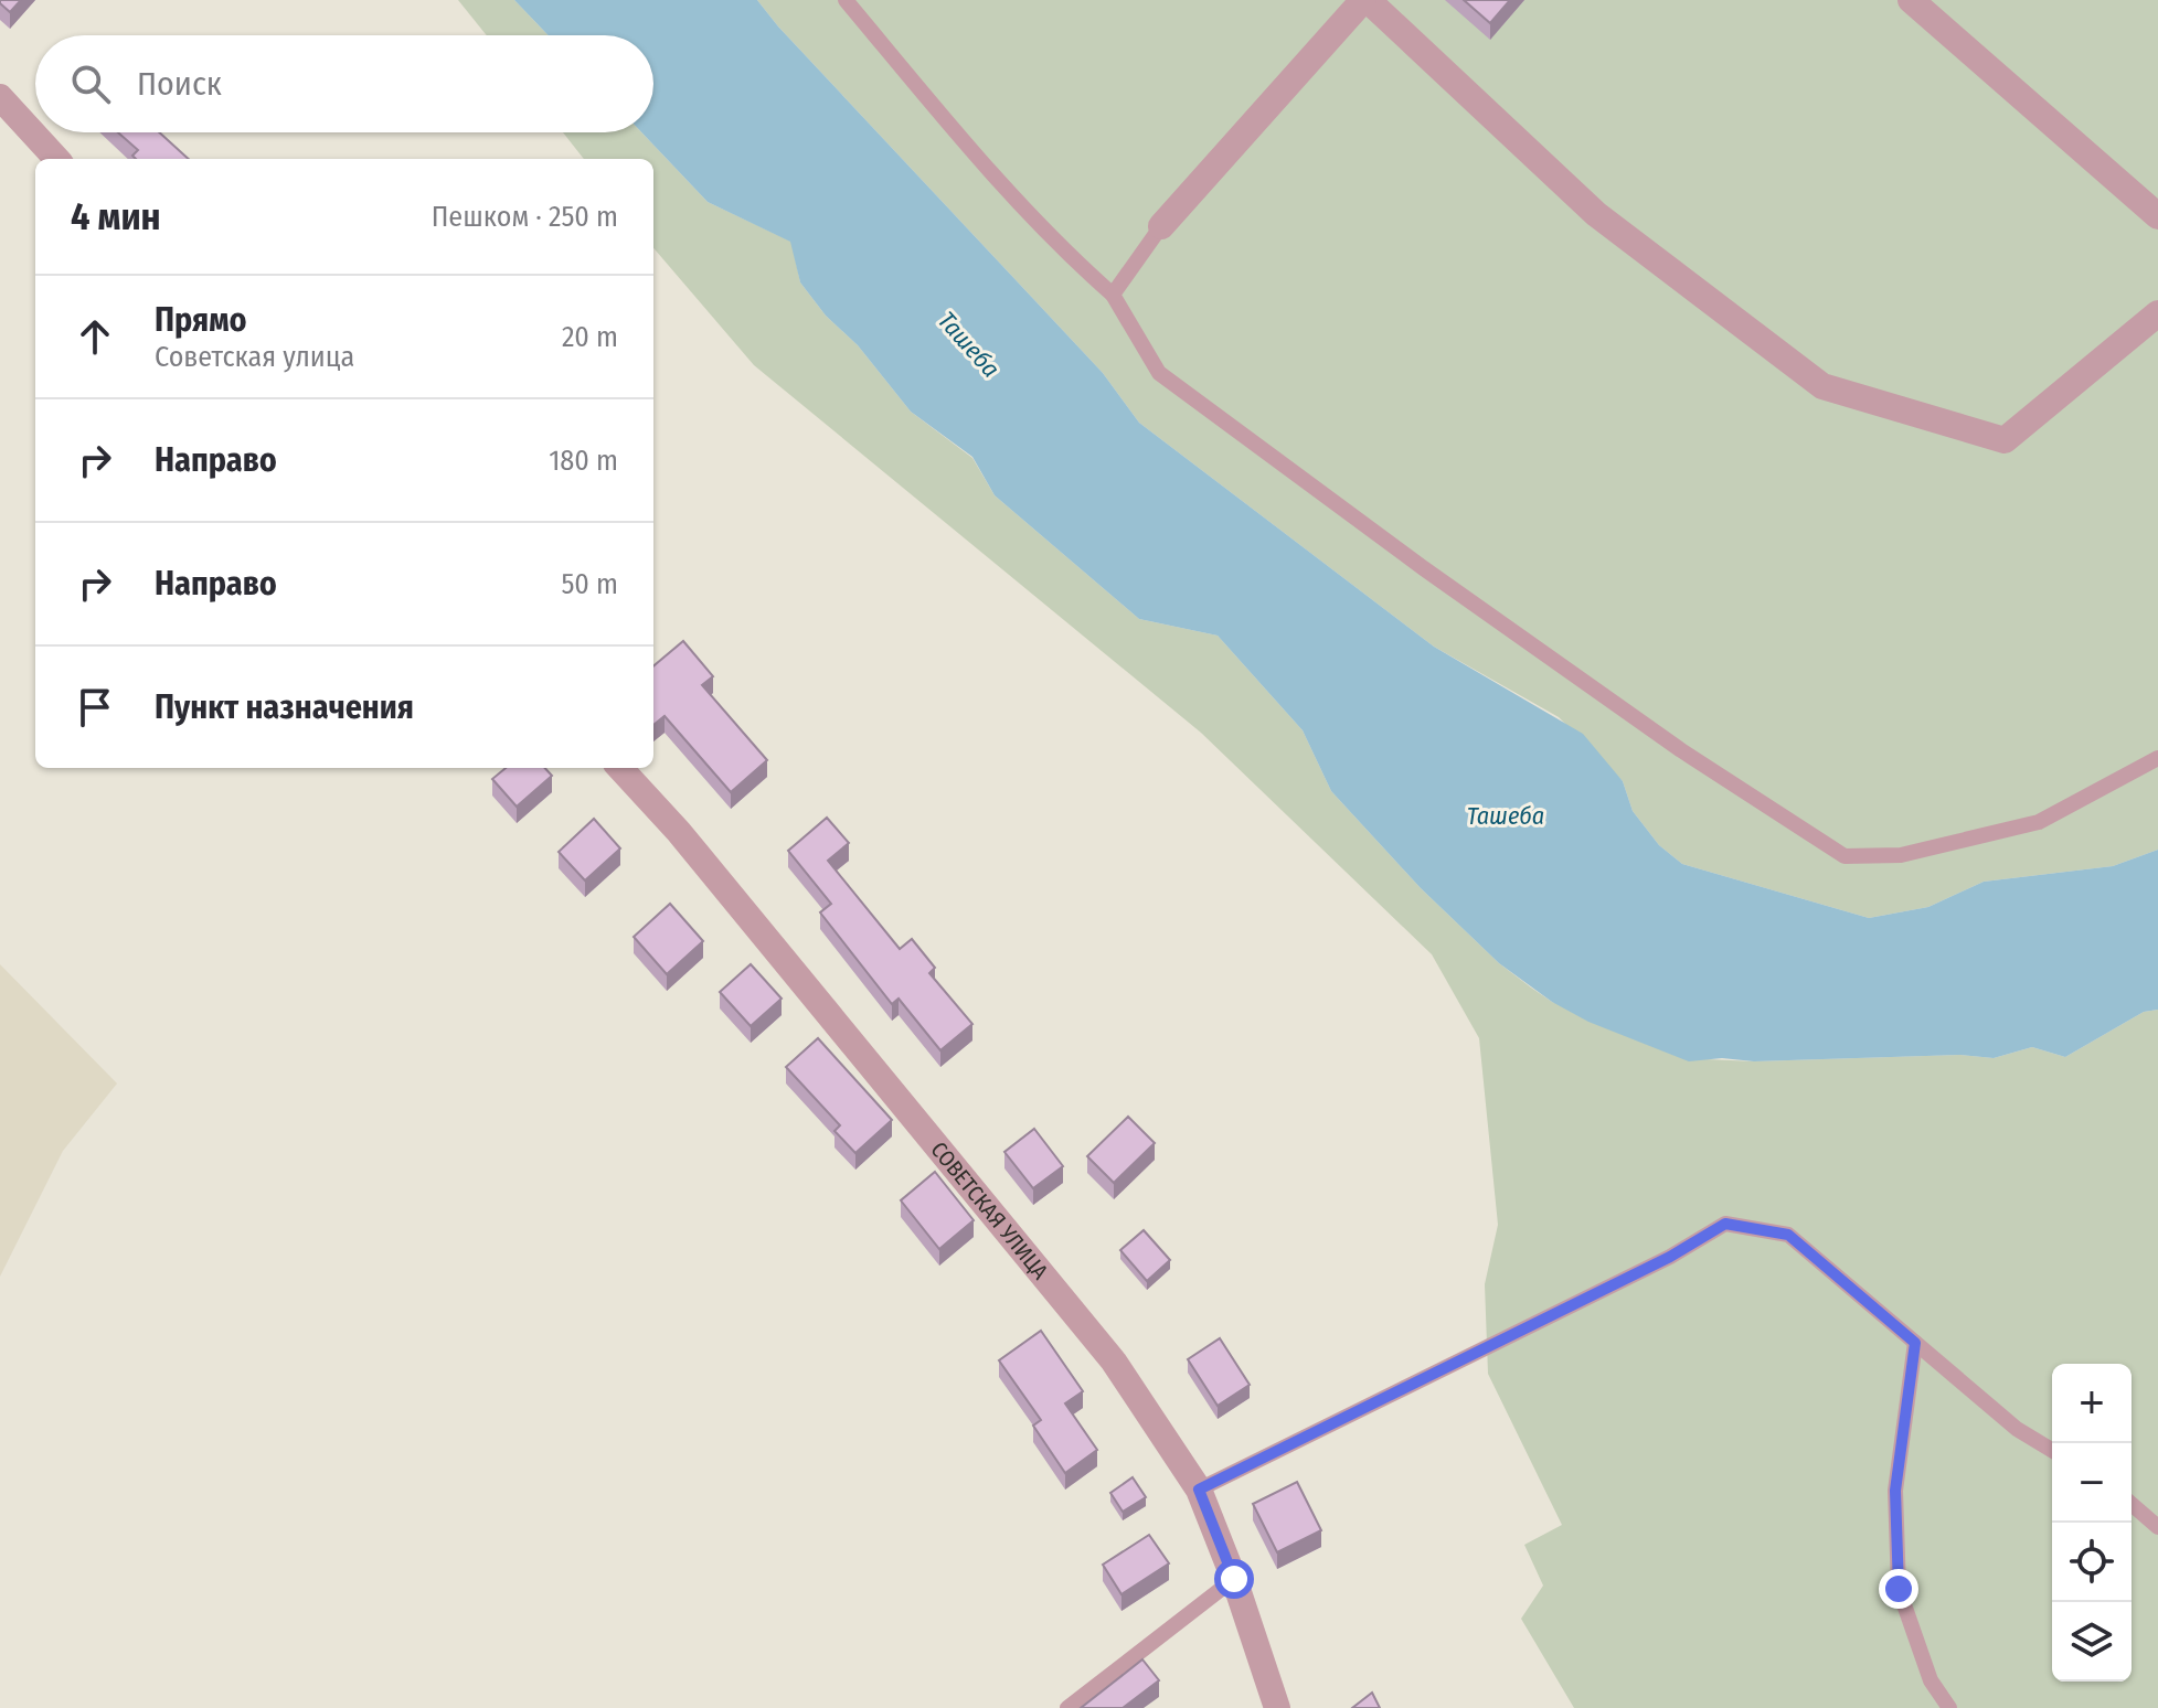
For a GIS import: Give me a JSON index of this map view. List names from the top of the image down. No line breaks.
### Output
{"streets":{"street":["СОВЕТСКАЯ УЛИЦА"]},"water":["Ташеба"],"page":{"search":"Поиск","heading":["4 мин","Пешком · 250 m"],"list":[["Прямо","Советская улица","20 m"],["Направо","180 m"],["Направо","50 m"],"Пункт назначения"],"map_buttons":["+","−"]}}
